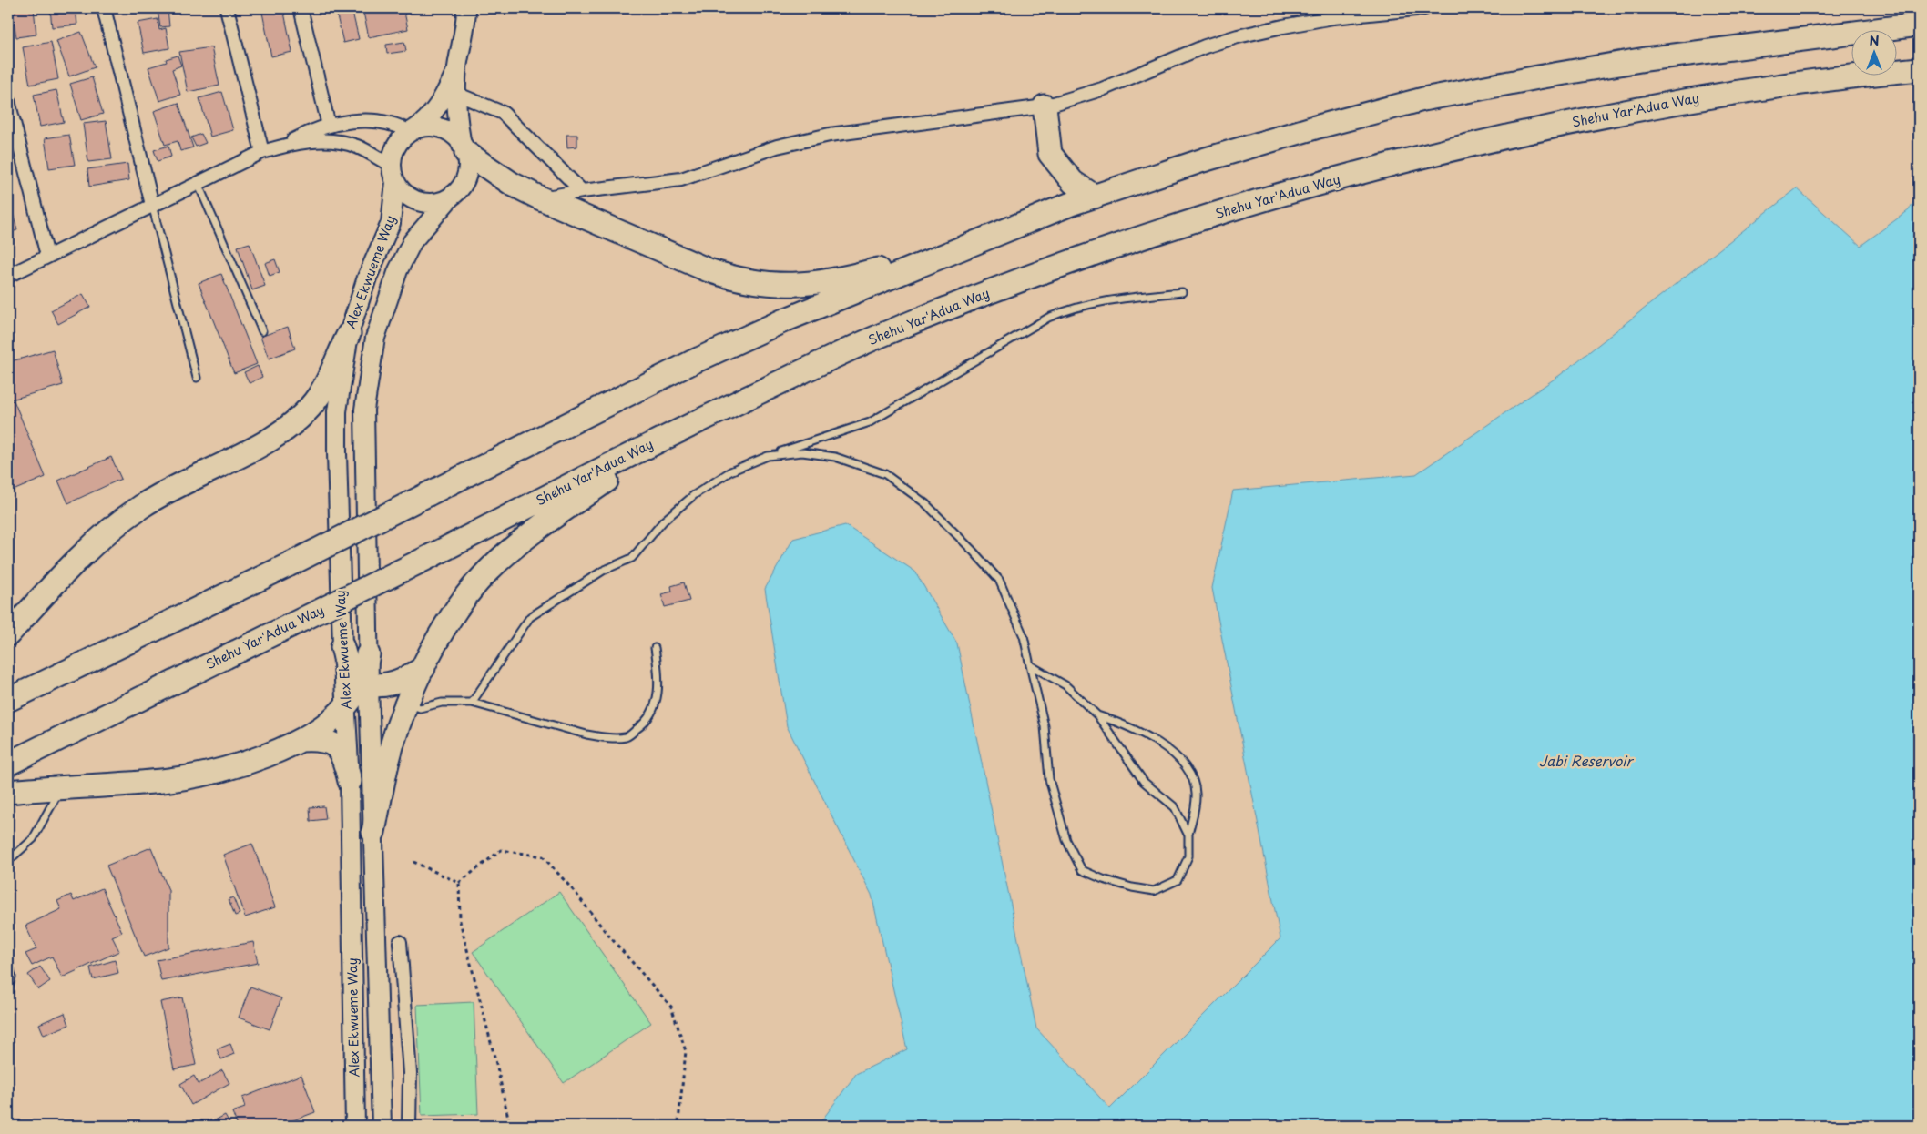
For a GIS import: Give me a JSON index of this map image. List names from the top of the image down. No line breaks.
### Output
{"streets":{"highway":["Shehu Yar'Adua Way"],"street":["Alex Ekwueme Way"]},"water":["Jabi Reservoir"],"north":"top"}
